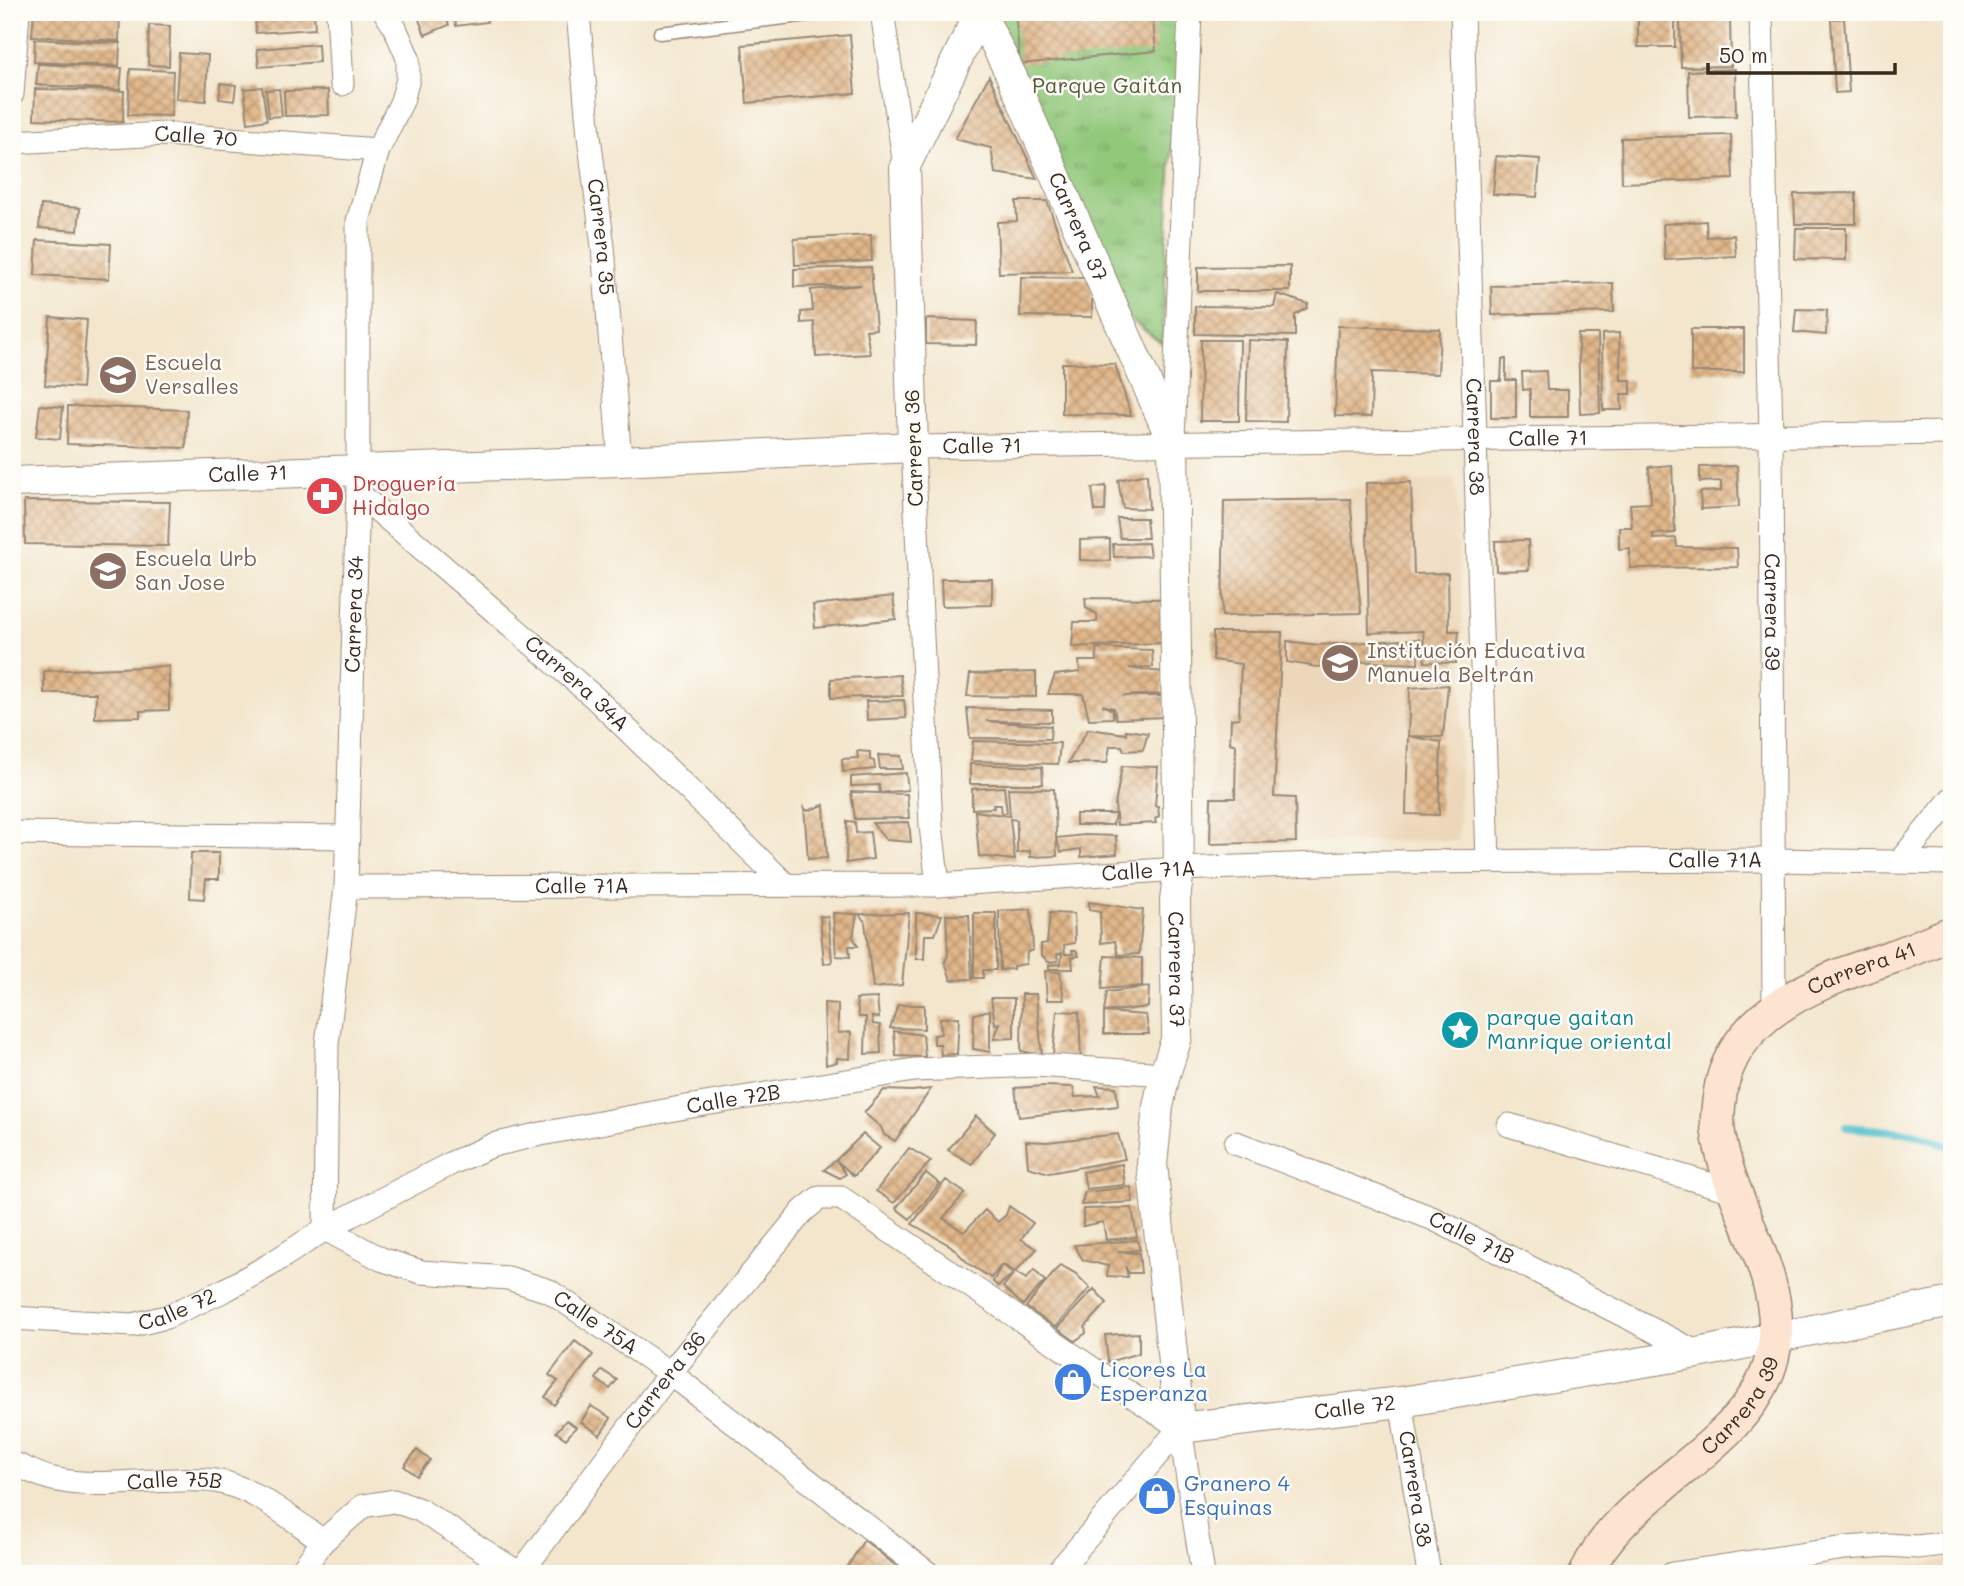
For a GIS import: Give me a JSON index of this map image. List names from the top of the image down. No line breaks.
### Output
{"streets":{"main road":["Carrera 39","Carrera 41"],"street":["Calle 70","Carrera 37","Carrera 35","Carrera 38","Calle 71","Carrera 36","Carrera 34","Carrera 34A","Calle 71A","Calle 72B","Calle 71B","Calle 72","Calle 75A","Calle 75B"]},"crossings":[["Calle 70","Carrera 34"],["Carrera 37","Calle 71"],["Carrera 37","Carrera 36"],["Carrera 37","Calle 71A"],["Carrera 37","Calle 72B"],["Carrera 37","Calle 72"],["Carrera 35","Calle 71"],["Carrera 38","Calle 71"],["Carrera 38","Calle 71A"],["Carrera 38","Calle 72"],["Calle 71","Carrera 36"],["Calle 71","Carrera 39"],["Calle 71","Carrera 34"],["Calle 71","Carrera 34A"],["Carrera 36","Calle 71A"],["Carrera 36","Calle 72"],["Carrera 36","Calle 75A"],["Carrera 39","Calle 71A"],["Carrera 39","Carrera 41"],["Carrera 39","Calle 72"],["Carrera 34","Carrera 34A"],["Carrera 34","Calle 71A"],["Carrera 34","Calle 72B"],["Carrera 34","Calle 72"],["Carrera 34","Calle 75A"],["Carrera 34A","Calle 71A"],["Calle 72B","Calle 72"],["Calle 72B","Calle 75A"],["Calle 71B","Calle 72"],["Calle 72","Calle 75A"]],"parks":["Parque Gaitán"],"places":{"school or university":["Escuela Versalles","Escuela Urb San Jose","Institución Educativa Manuela Beltrán"],"pharmacy":["Droguería Hidalgo"],"place":["parque gaitan Manrique oriental"],"shop":["Licores La Esperanza","Granero 4 Esquinas"]},"scale_bar":"50 m"}
